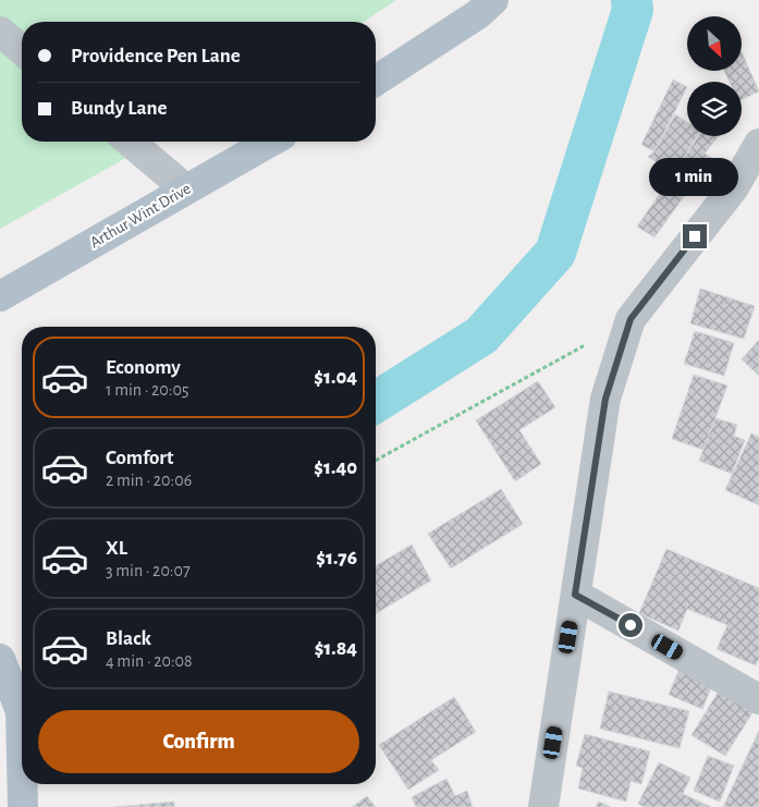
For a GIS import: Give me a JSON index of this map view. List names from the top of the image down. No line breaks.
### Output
{"streets":{"main road":["Arthur Wint Drive"]},"north":"bottom right","page":{"banner":["Providence Pen Lane","Bundy Lane"],"bubble":"1 min","list":[{"name":"Economy","note":"1 min · 20:05","value":"$1.04"},{"name":"Comfort","note":"2 min · 20:06","value":"$1.40"},{"name":"XL","note":"3 min · 20:07","value":"$1.76"},{"name":"Black","note":"4 min · 20:08","value":"$1.84"}],"buttons":"Confirm"}}
